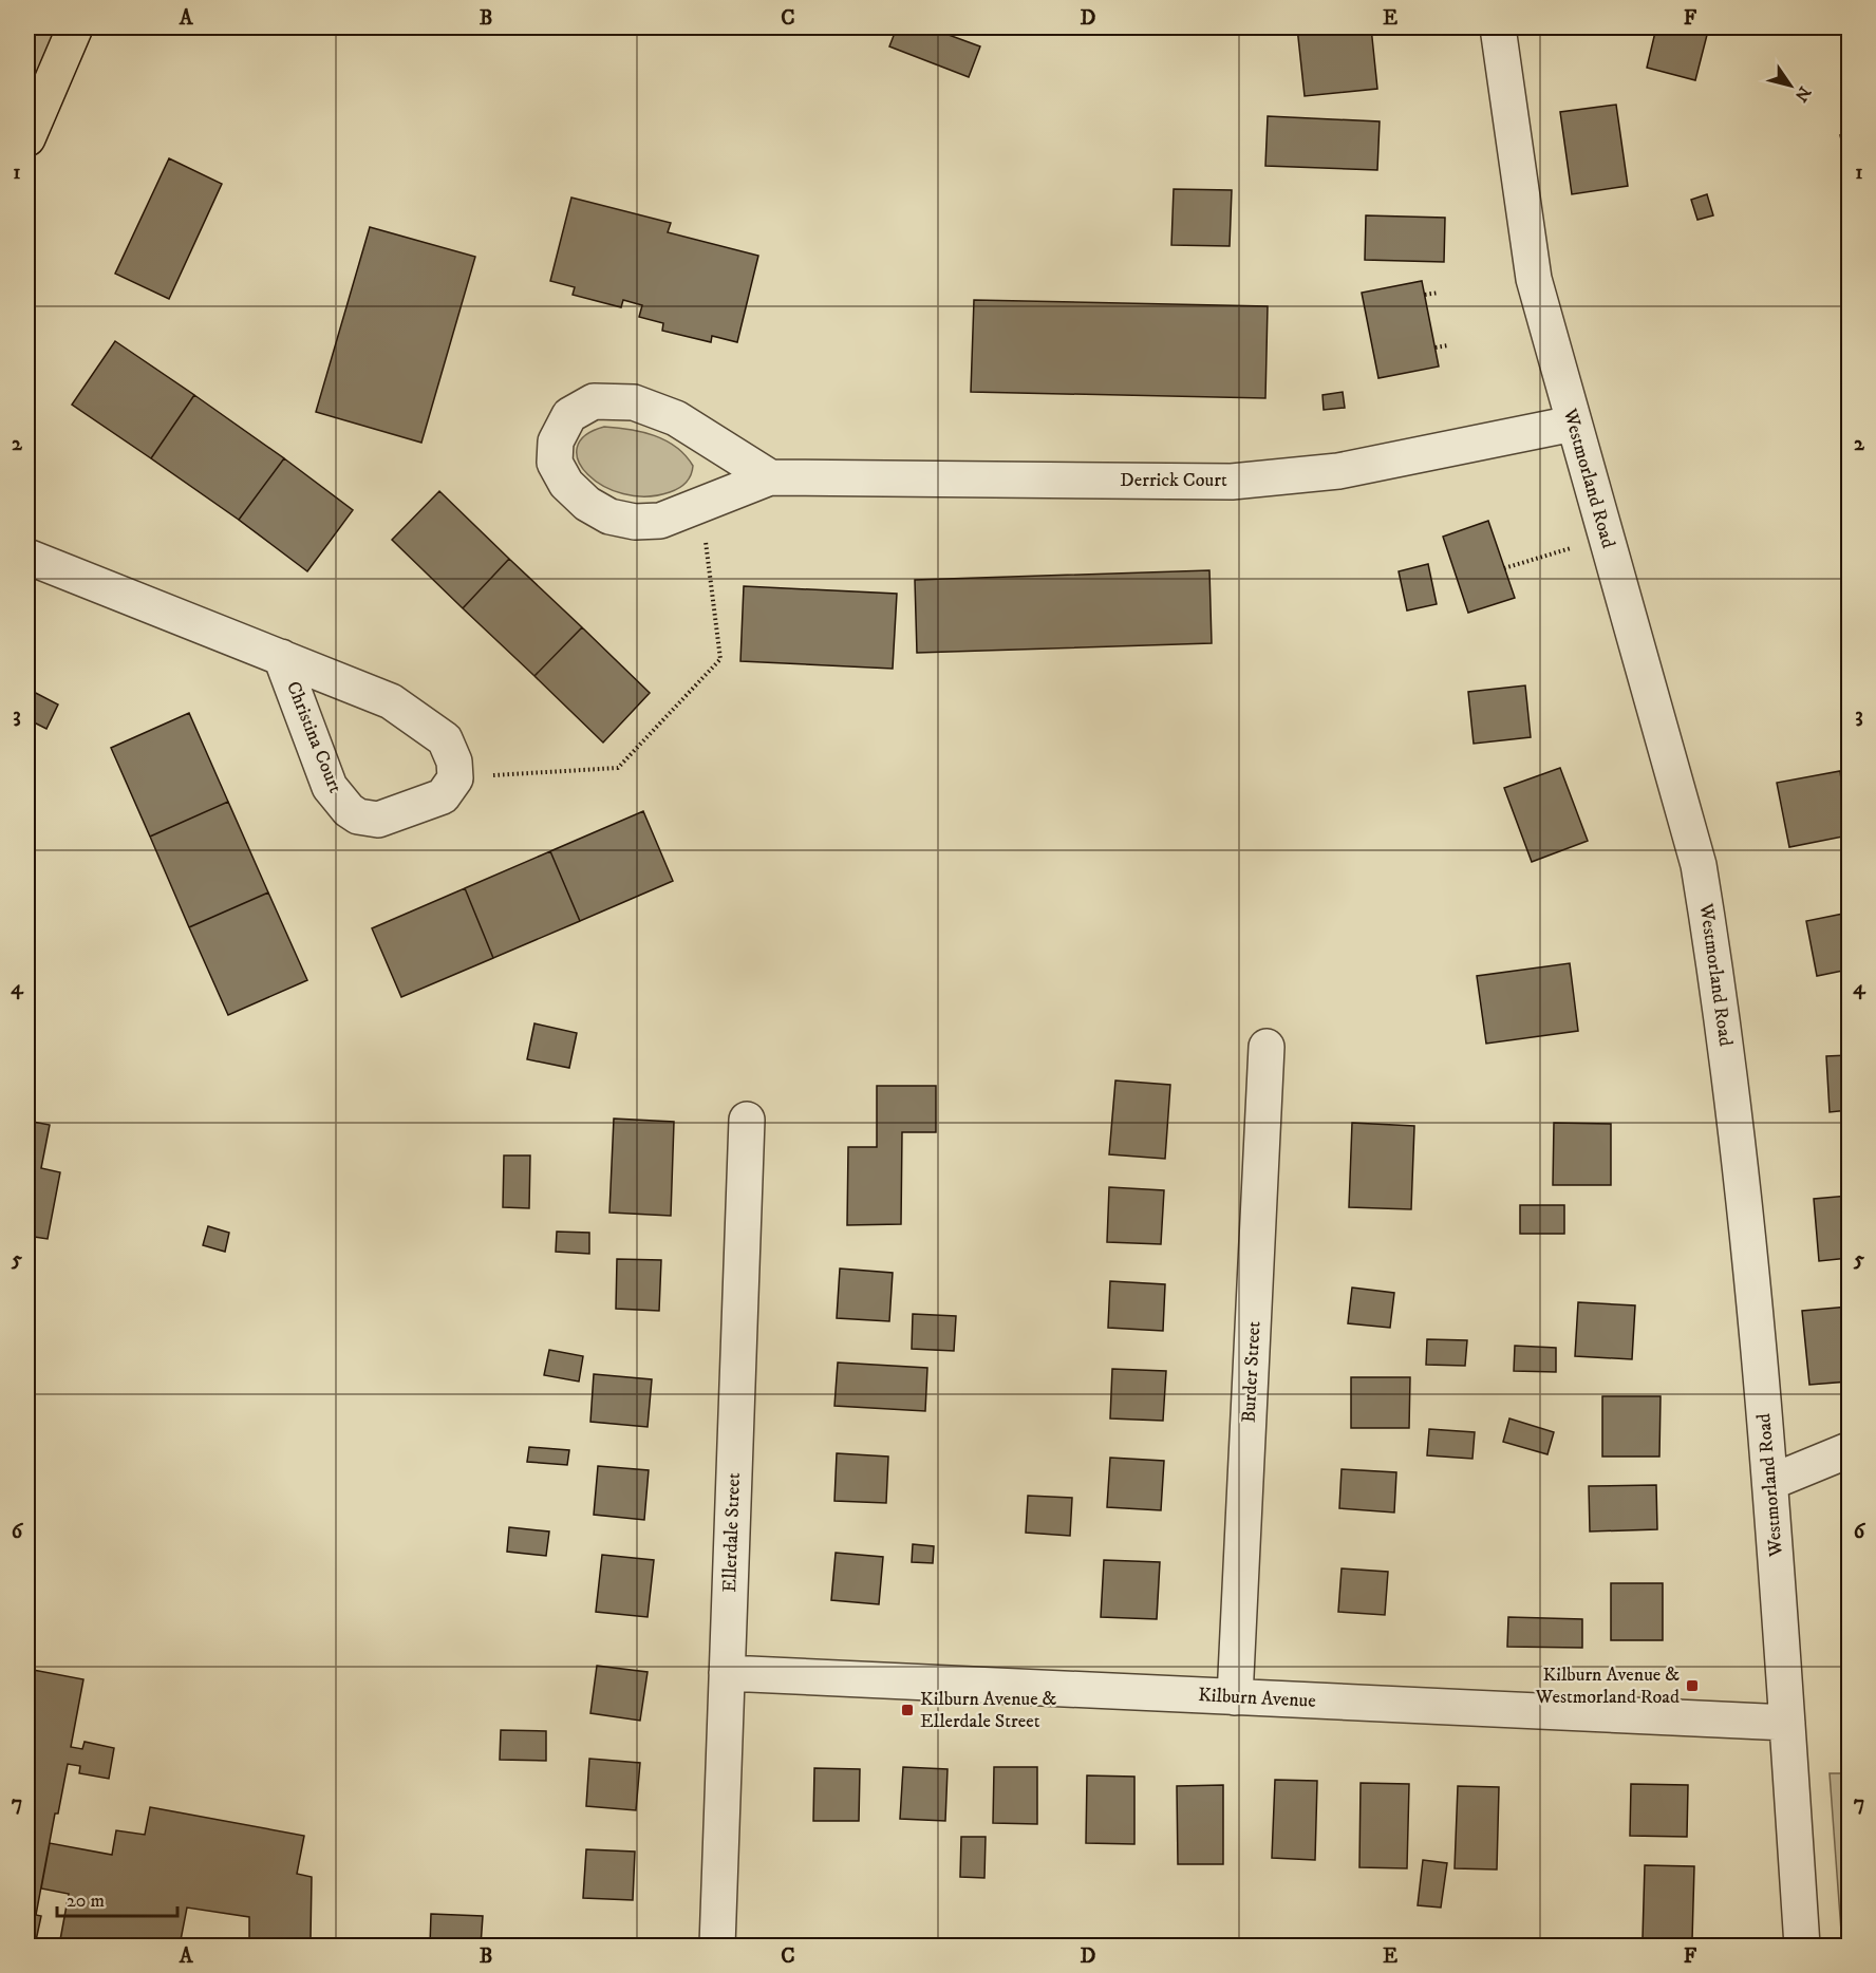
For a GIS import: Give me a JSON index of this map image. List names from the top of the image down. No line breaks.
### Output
{"streets":{"street":["Westmorland Road","Derrick Court","Christina Court","Burder Street","Ellerdale Street","Kilburn Avenue"]},"crossings":[["Westmorland Road","Derrick Court"],["Westmorland Road","Kilburn Avenue"],["Burder Street","Kilburn Avenue"],["Ellerdale Street","Kilburn Avenue"]],"places":{"transit":["Kilburn Avenue & Westmorland Road","Kilburn Avenue & Ellerdale Street"]},"scale_bar":"20 m","north":"bottom right","grid":{"columns":["A","B","C","D","E","F"],"rows":["1","2","3","4","5","6","7"]}}
